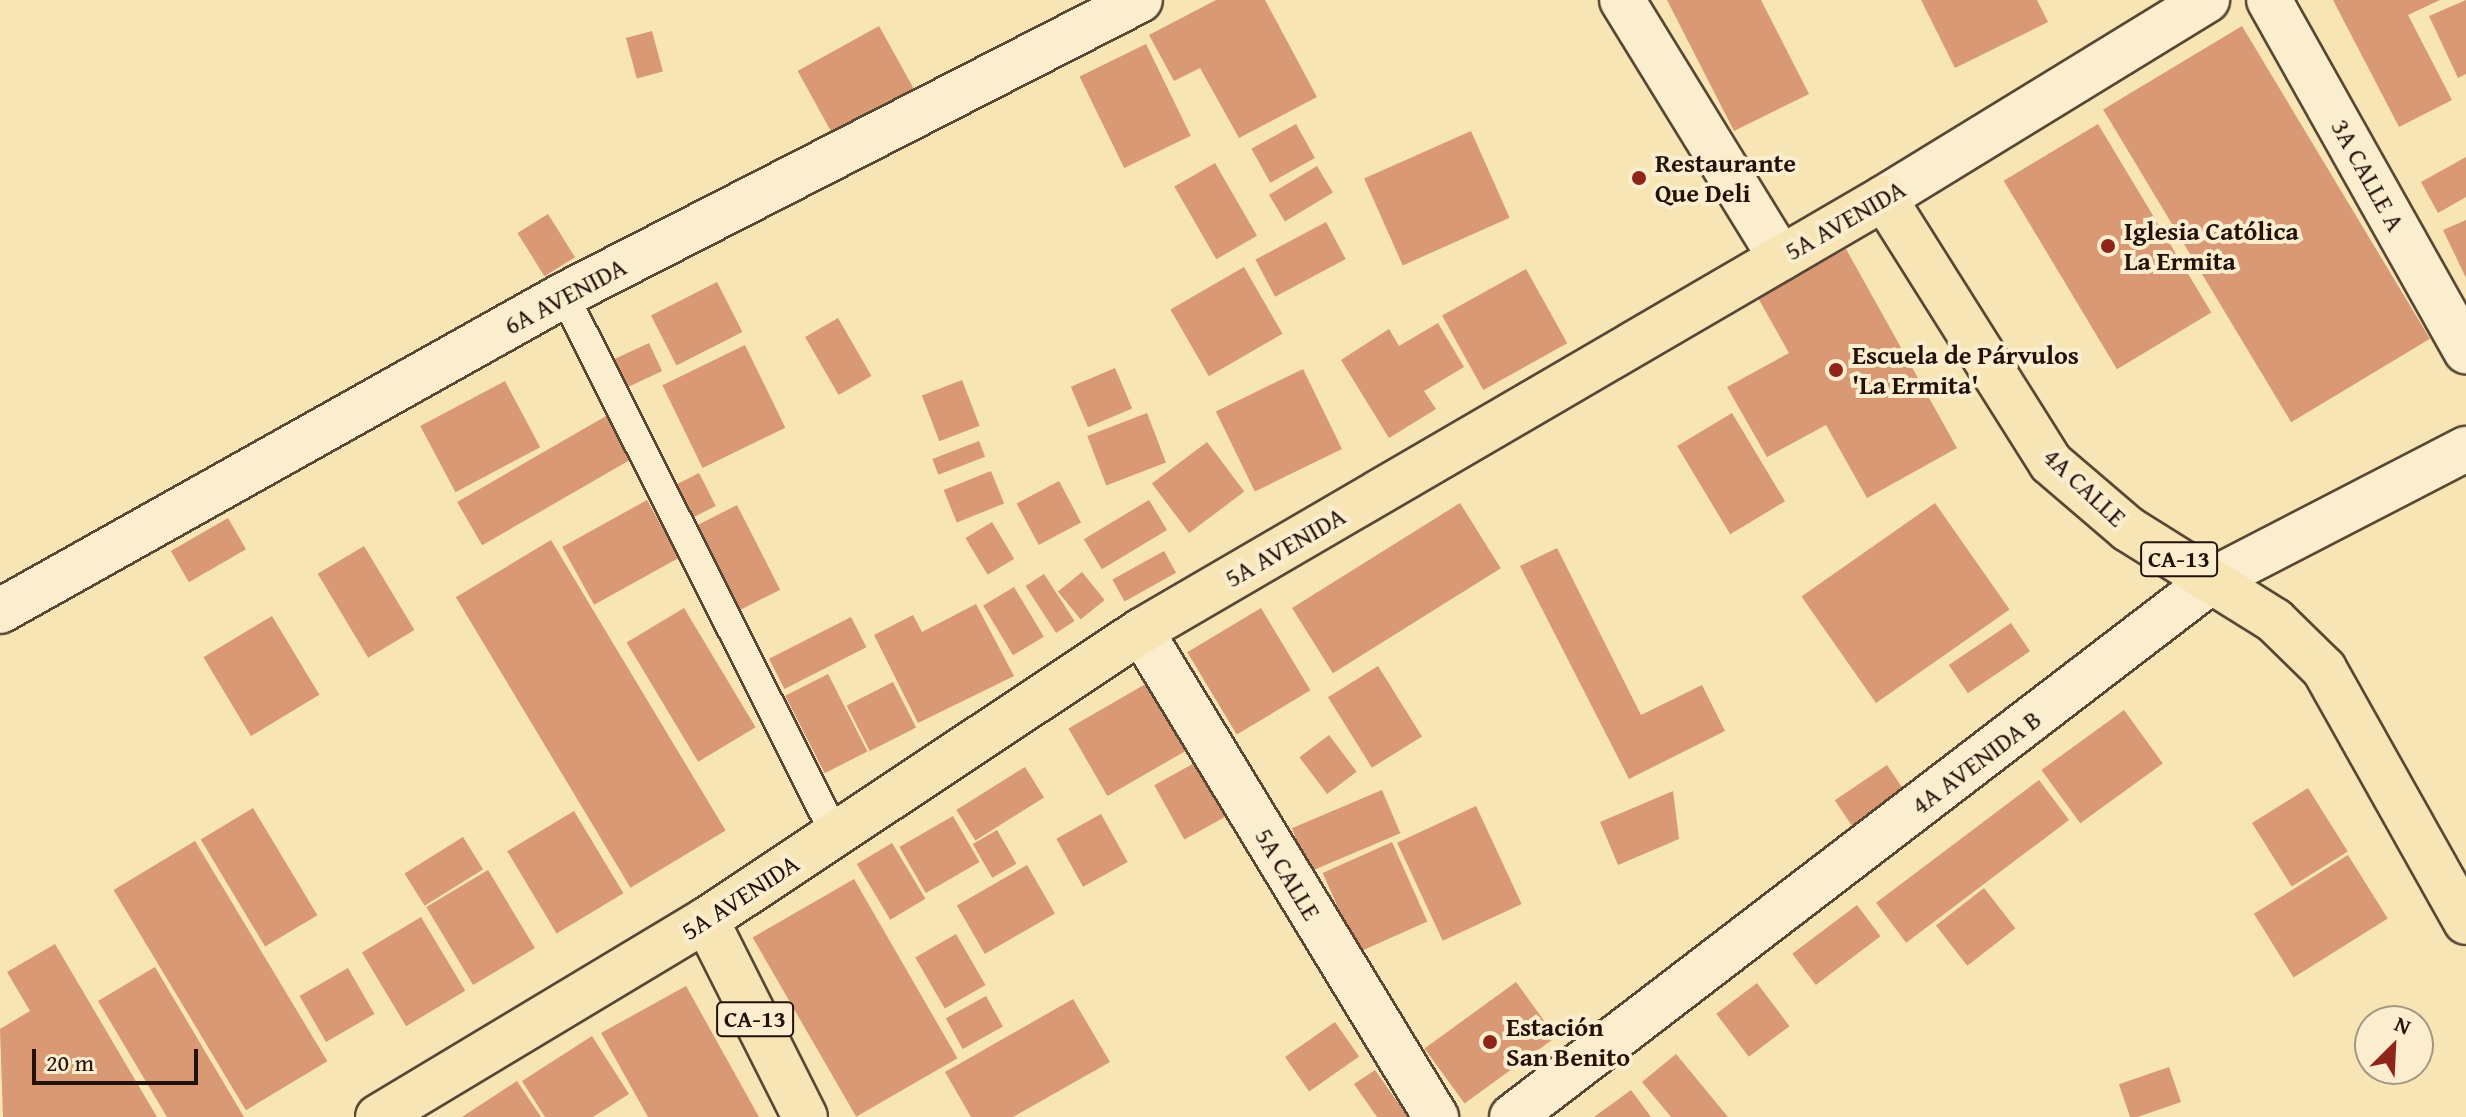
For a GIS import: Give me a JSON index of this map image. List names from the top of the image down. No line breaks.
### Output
{"streets":{"main road":["5A AVENIDA","4A CALLE","CA-13"],"street":["3A CALLE A","6A AVENIDA","4A AVENIDA B","5A CALLE"]},"crossings":[["5A AVENIDA","4A CALLE"],["5A AVENIDA","CA-13"],["5A AVENIDA","5A CALLE"],["4A CALLE","4A AVENIDA B"]],"places":["Restaurante Que Deli","Iglesia Católica La Ermita","Escuela de Párvulos 'La Ermita'","Estación San Benito"],"scale_bar":"20 m","north":"top right"}
